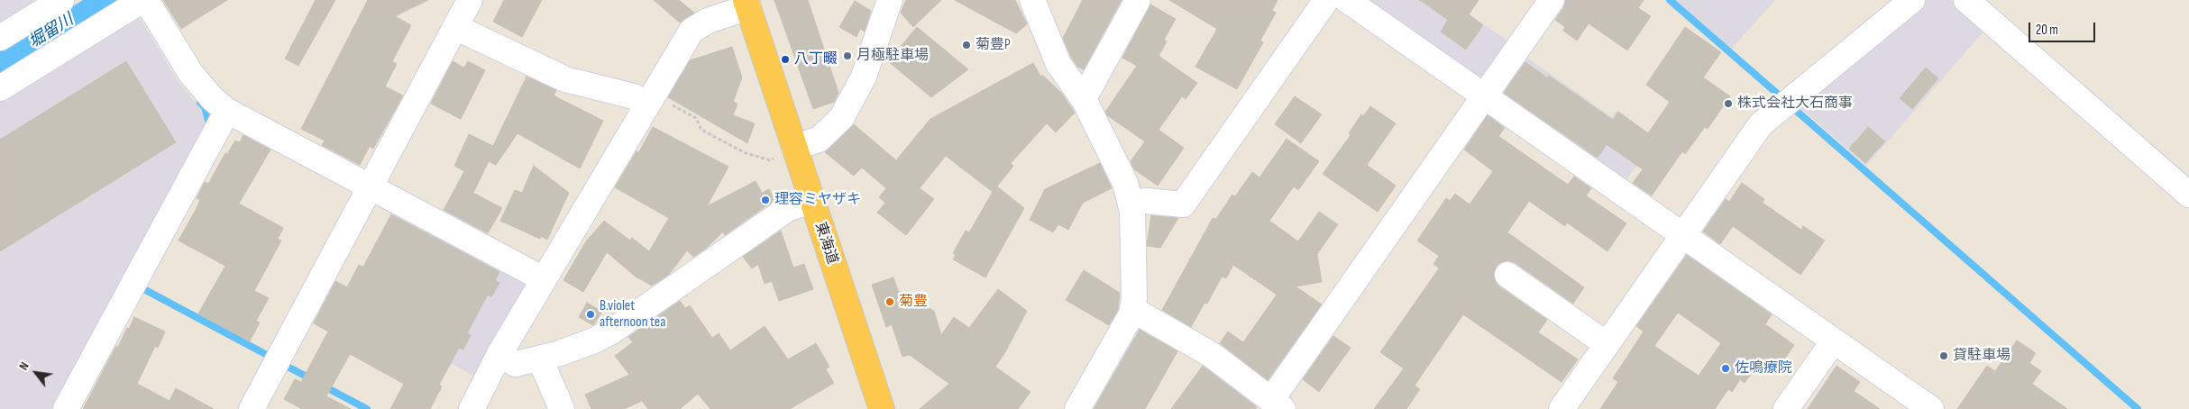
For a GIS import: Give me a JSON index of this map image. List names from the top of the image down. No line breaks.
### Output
{"streets":{"highway":["東海道"]},"water":["堀留川"],"places":["菊豊P","月極駐車場","八丁畷","株式会社大石商事","理容ミヤザキ","菊豊","B.violet afternoon tea","貸駐車場","佐鳴療院"],"scale_bar":"20 m","north":"top left"}
